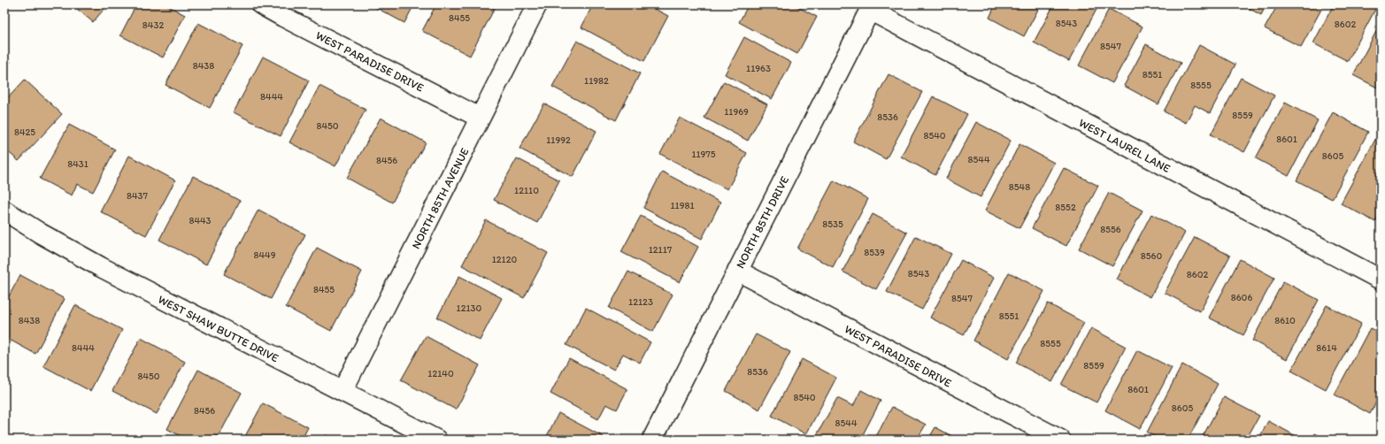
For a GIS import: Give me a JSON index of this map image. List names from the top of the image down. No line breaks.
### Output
{"streets":{"street":["WEST PARADISE DRIVE","WEST LAUREL LANE","NORTH 85TH AVENUE","NORTH 85TH DRIVE","WEST SHAW BUTTE DRIVE"]},"crossings":[["WEST PARADISE DRIVE","NORTH 85TH AVENUE"],["WEST PARADISE DRIVE","NORTH 85TH DRIVE"],["WEST LAUREL LANE","NORTH 85TH DRIVE"],["NORTH 85TH AVENUE","WEST SHAW BUTTE DRIVE"]],"house_numbers":["8455","8543","8602","8432","8547","8438","11963","8551","11982","8555","8444","11969","8559","8536","8450","8425","8540","8601","11992","11975","8605","8544","8456","8431","8548","12110","8437","11981","8552","8443","8535","8556","12117","8539","8449","8560","12120","8543","8602","8455","8606","8547","12123","12130","8551","8438","8610","8555","8444","8614","8559","8536","12140","8450","8601","8540","8605","8456","8544"]}
